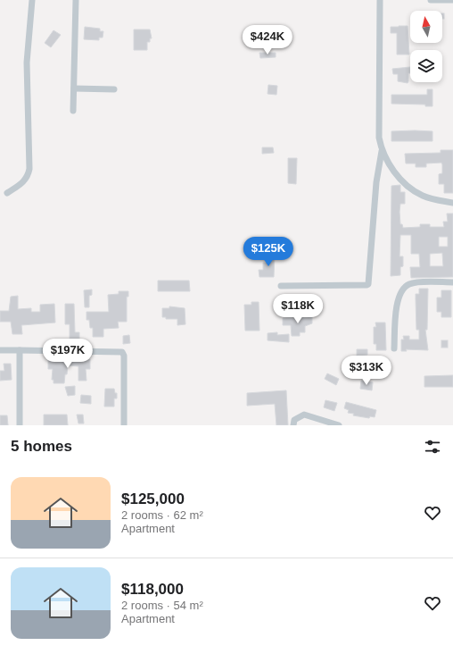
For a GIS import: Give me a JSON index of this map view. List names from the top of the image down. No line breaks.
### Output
{"north":"top","page":{"price":["$424K","$125K","$118K","$197K","$313K"],"heading":"5 homes","list":[{"name":"$125,000","note":"2 rooms · 62 m² · Apartment"},{"name":"$118,000","note":"2 rooms · 54 m² · Apartment"}]}}
